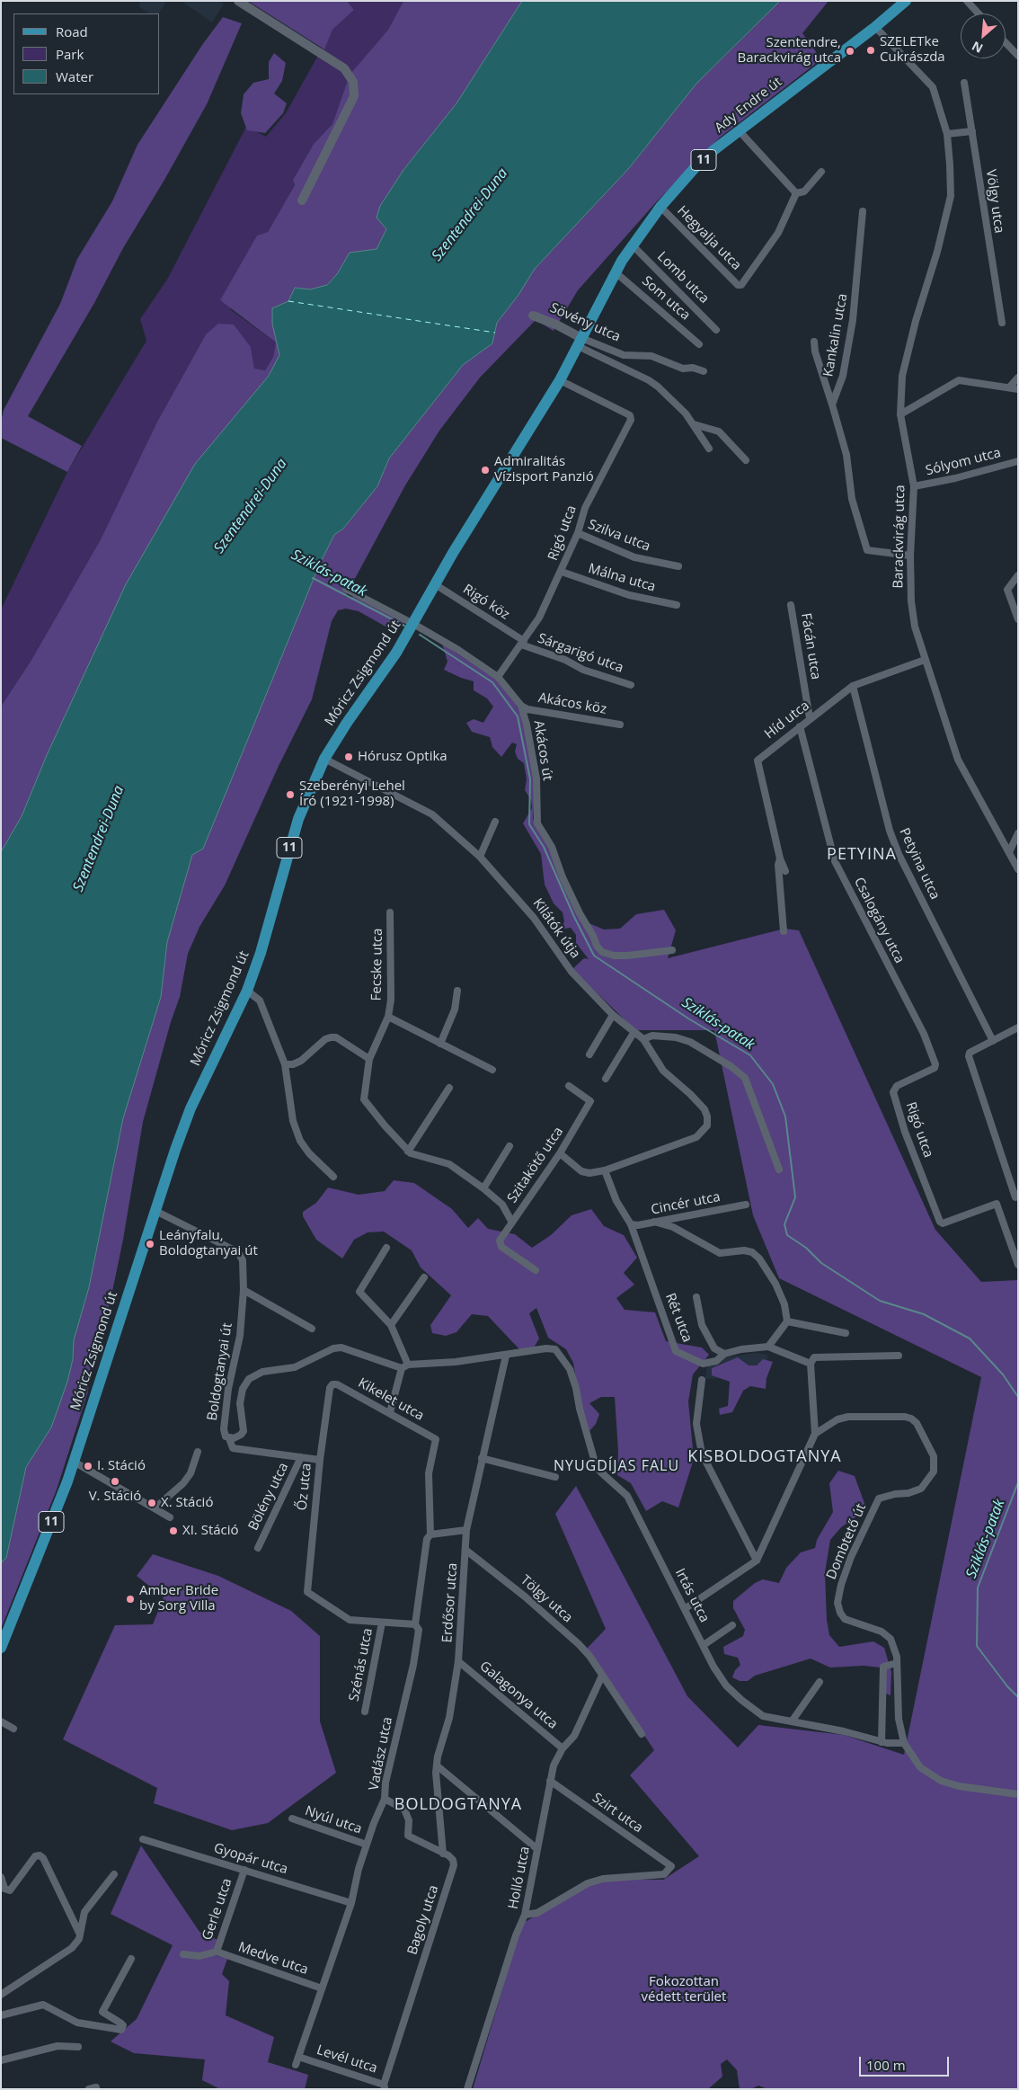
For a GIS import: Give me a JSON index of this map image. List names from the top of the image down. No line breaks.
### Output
{"streets":{"main road":["Ady Endre út","11","Móricz Zsigmond út"],"street":["Völgy utca","Hegyalja utca","Lomb utca","Som utca","Sövény utca","Kankalin utca","Sólyom utca","Rigó utca","Szilva utca","Barackvirág utca","Málna utca","Rigó köz","Fácán utca","Sárgarigó utca","Akácos köz","Híd utca","Akácos út","Petyina utca","Csalogány utca","Kilátók útja","Fecske utca","Szitakötő utca","Cincér utca","Rét utca","Boldogtanyai út","Kikelet utca","Őz utca","Bölény utca","Dombtető út","Irtás utca","Tölgy utca","Erdősor utca","Szénás utca","Galagonya utca","Vadász utca","Szirt utca","Nyúl utca","Gyopár utca","Holló utca","Gerle utca","Bagoly utca","Medve utca","Levél utca"]},"crossings":[["Ady Endre út","Hegyalja utca"],["Ady Endre út","Lomb utca"],["Ady Endre út","Som utca"],["Ady Endre út","Sövény utca"],["Ady Endre út","Barackvirág utca"],["Ady Endre út","Móricz Zsigmond út"],["Sövény utca","Móricz Zsigmond út"],["Sólyom utca","Barackvirág utca"],["Rigó utca","Szilva utca"],["Rigó utca","Málna utca"],["Rigó utca","Rigó köz"],["Rigó utca","Sárgarigó utca"],["Rigó utca","Móricz Zsigmond út"],["Rigó utca","Akácos út"],["Rigó utca","Csalogány utca"],["Barackvirág utca","Híd utca"],["Rigó köz","Sárgarigó utca"],["Rigó köz","Móricz Zsigmond út"],["Fácán utca","Híd utca"],["Móricz Zsigmond út","Akácos út"],["Móricz Zsigmond út","Kilátók útja"],["Móricz Zsigmond út","Boldogtanyai út"],["Akácos köz","Akácos út"],["Híd utca","Petyina utca"],["Híd utca","Csalogány utca"],["Cincér utca","Rét utca"],["Boldogtanyai út","Irtás utca"],["Boldogtanyai út","Erdősor utca"],["Kikelet utca","Őz utca"],["Kikelet utca","Vadász utca"],["Őz utca","Szénás utca"],["Dombtető út","Irtás utca"],["Tölgy utca","Erdősor utca"],["Tölgy utca","Holló utca"],["Erdősor utca","Galagonya utca"],["Erdősor utca","Bagoly utca"],["Galagonya utca","Holló utca"],["Vadász utca","Nyúl utca"],["Vadász utca","Gyopár utca"],["Vadász utca","Medve utca"],["Vadász utca","Levél utca"],["Szirt utca","Holló utca"],["Gyopár utca","Gerle utca"],["Gerle utca","Medve utca"],["Bagoly utca","Levél utca"]],"districts":["PETYINA","KISBOLDOGTANYA","NYUGDÍJAS FALU","BOLDOGTANYA"],"water":["Szentendrei-Duna","Sziklás-patak"],"parks":["Fokozottan védett terület"],"places":["SZELETke Cukrászda","Szentendre, Barackvirág utca","Admiralitás Vízisport Panzió","Hórusz Optika","Szeberényi Lehel Író (1921-1998)","Leányfalu, Boldogtanyai út","I. Stáció","V. Stáció","X. Stáció","XI. Stáció","Amber Bride by Sorg Villa"],"legend":["Road","Park","Water"],"scale_bar":"100 m","north":"bottom left"}
